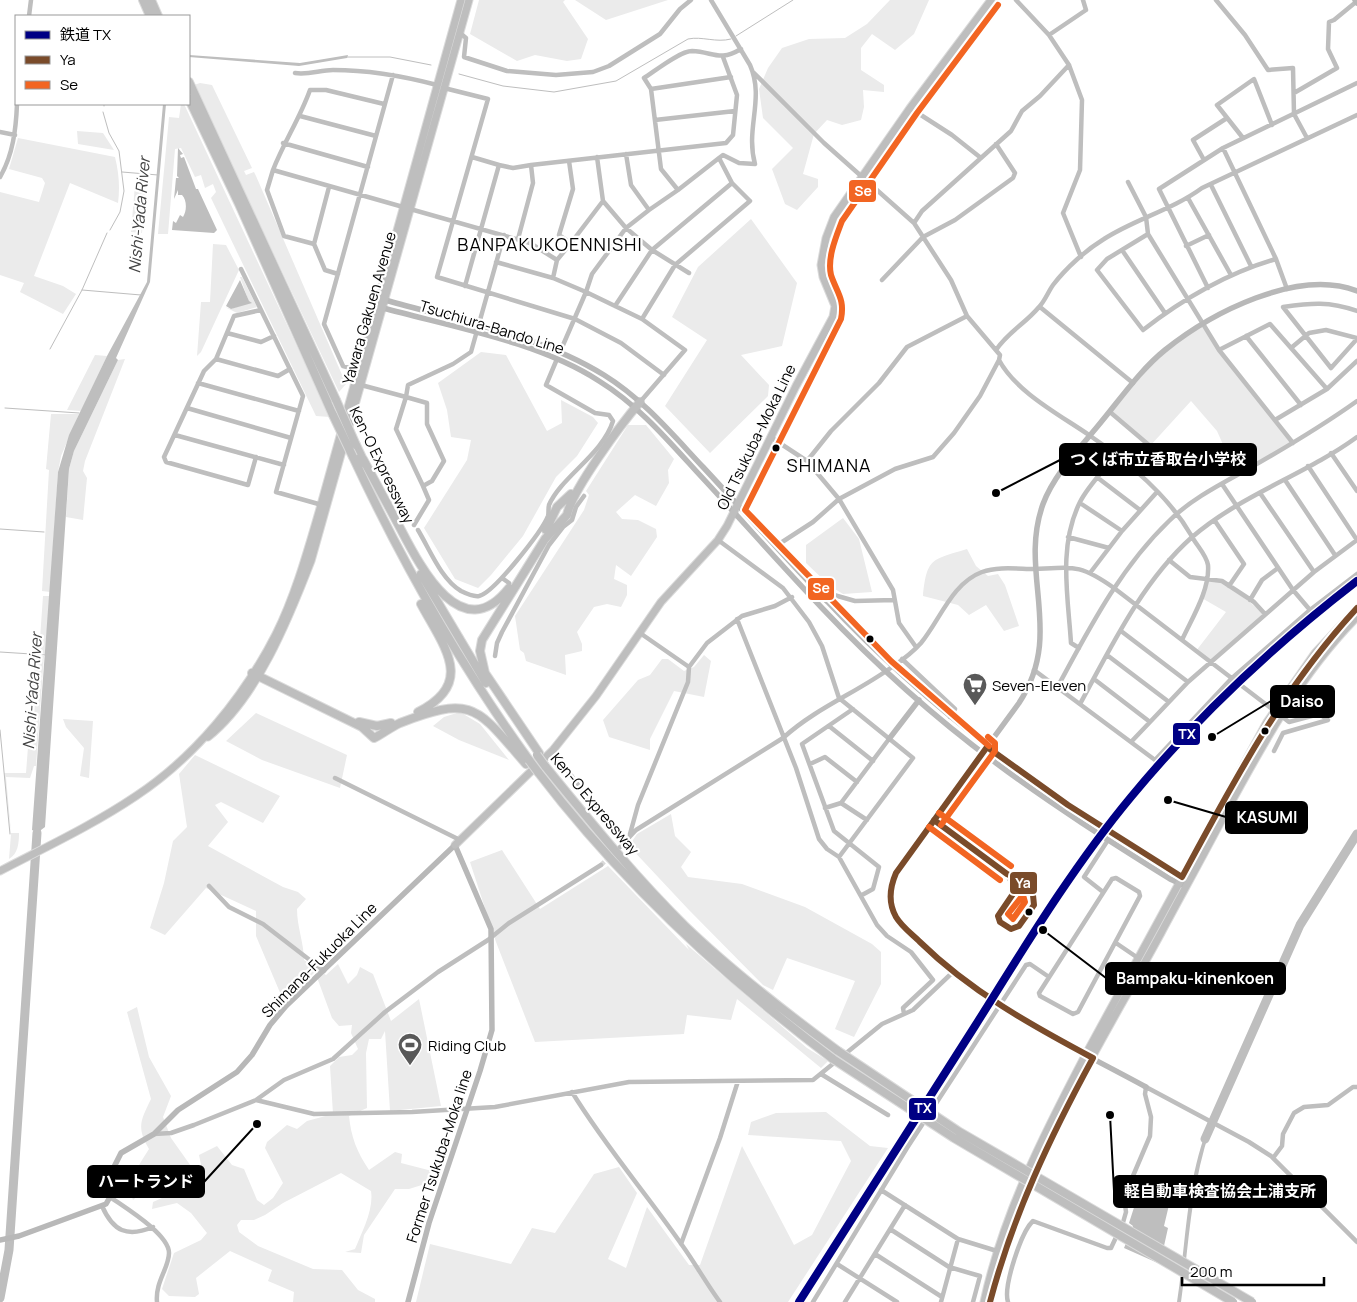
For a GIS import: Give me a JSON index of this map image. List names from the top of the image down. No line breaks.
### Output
{"streets":{"highway":["Ken-O Expressway"],"main road":["Yawara Gakuen Avenue","Tsuchiura-Bando Line","Old Tsukuba-Moka Line","Shimana-Fukuoka Line","Former Tsukuba-Moka line"]},"crossings":[["Yawara Gakuen Avenue","Tsuchiura-Bando Line"],["Tsuchiura-Bando Line","Old Tsukuba-Moka Line"],["Old Tsukuba-Moka Line","Shimana-Fukuoka Line"],["Old Tsukuba-Moka Line","Former Tsukuba-Moka line"],["Shimana-Fukuoka Line","Former Tsukuba-Moka line"]],"districts":["BANPAKUKOENNISHI","SHIMANA"],"water":["Nishi-Yada River"],"places":{"other":["つくば市立香取台小学校","Daiso","KASUMI","Bampaku-kinenkoen","軽自動車検査協会土浦支所","ハートランド"],"supermarket":["Seven-Eleven"],"sports":["Riding Club"]},"lines":["transit line Se","rail line TX","transit line Ya"],"legend":["鉄道 TX","Ya","Se"],"scale_bar":"200 m"}
